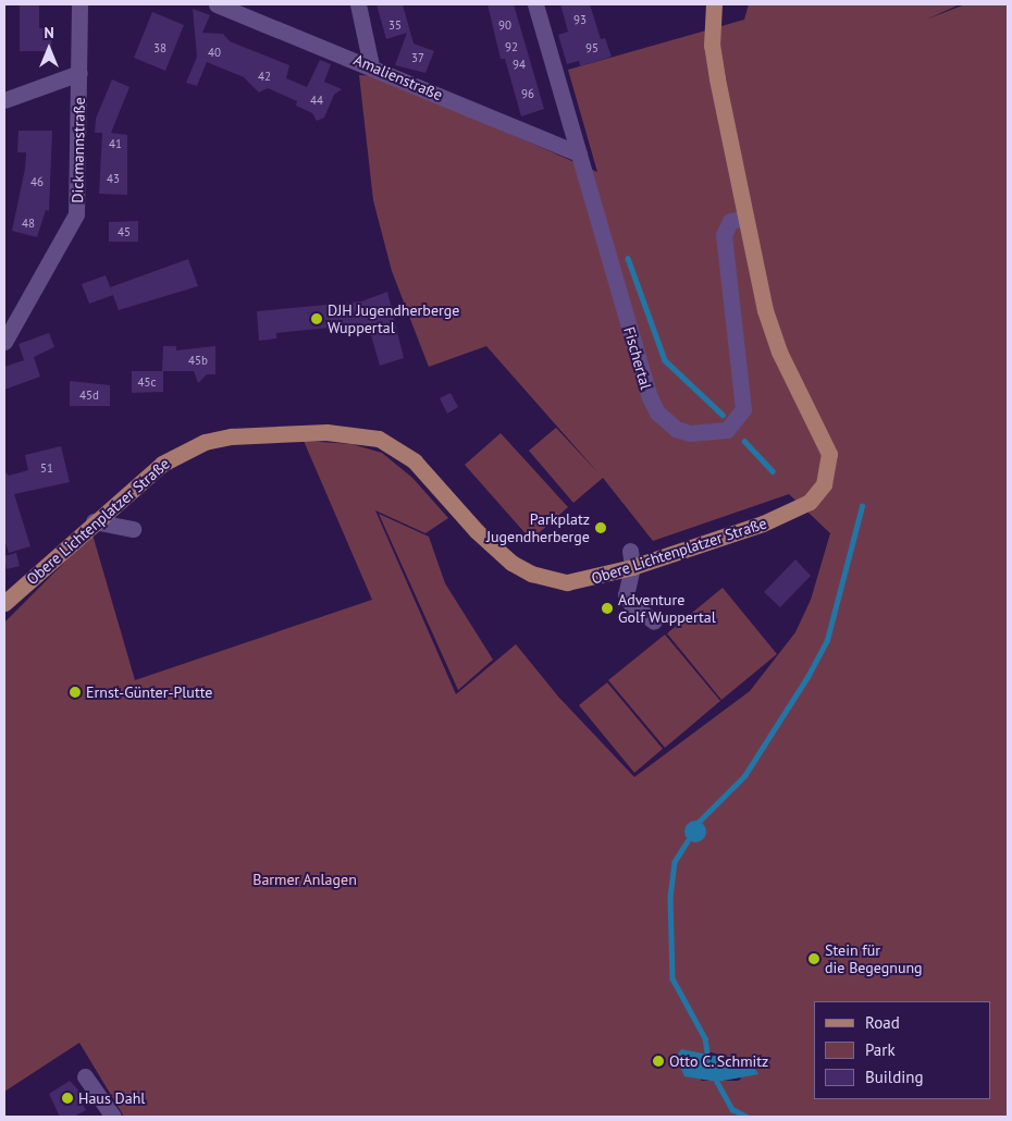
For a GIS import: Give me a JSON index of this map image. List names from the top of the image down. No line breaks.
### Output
{"streets":{"main road":["Obere Lichtenplatzer Straße"],"street":["Amalienstraße","Dickmannstraße","Fischertal"]},"crossings":[["Amalienstraße","Fischertal"],["Fischertal","Obere Lichtenplatzer Straße"]],"parks":["Barmer Anlagen"],"places":["DJH Jugendherberge Wuppertal","Parkplatz Jugendherberge","Adventure Golf Wuppertal","Ernst-Günter-Plutte","Stein für die Begegnung","Otto C. Schmitz","Haus Dahl"],"house_numbers":["93","35","90","92","38","95","40","37","94","42","96","44","41","43","46","48","45","45b","45c","45d","51"],"legend":["Road","Park","Building"],"north":"top"}
